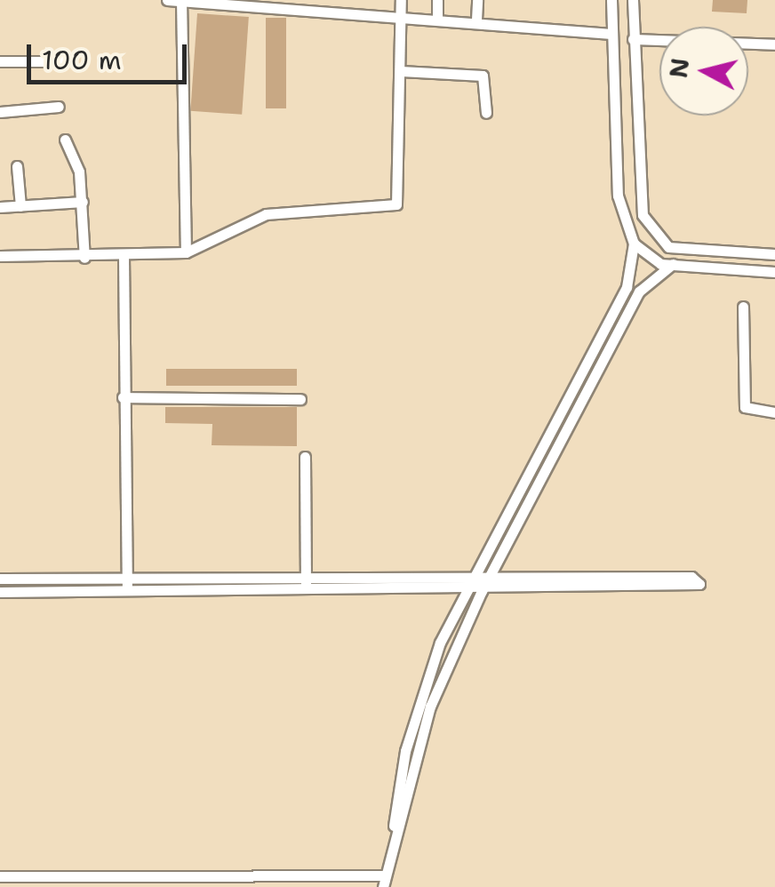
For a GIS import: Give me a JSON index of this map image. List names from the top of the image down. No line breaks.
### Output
{"scale_bar":"100 m","north":"left"}
